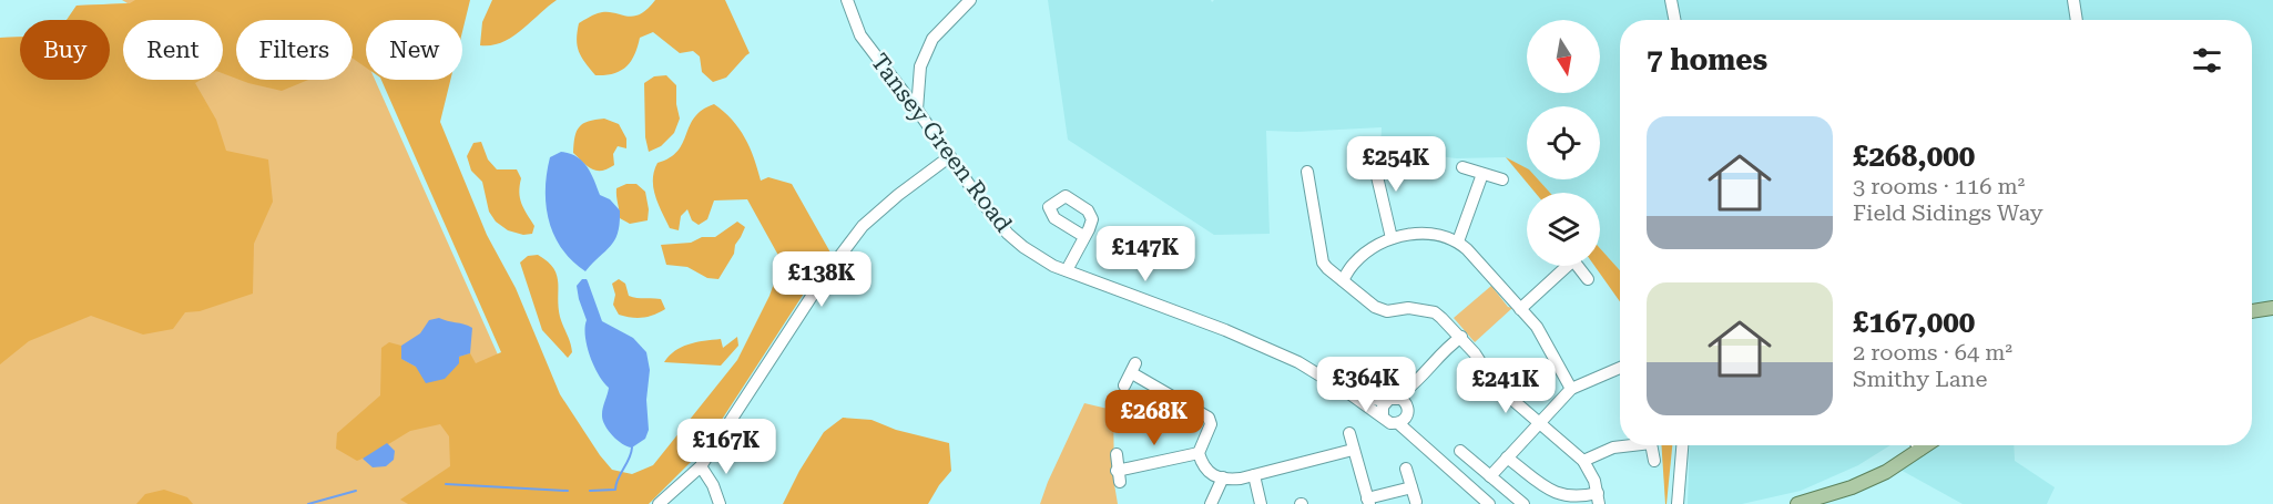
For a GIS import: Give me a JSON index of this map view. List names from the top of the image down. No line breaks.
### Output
{"streets":{"street":["Tansey Green Road"]},"north":"bottom","page":{"chip":["Buy","Rent","Filters","New"],"heading":"7 homes","list":[{"name":"£268,000","note":"3 rooms · 116 m² · Field Sidings Way"},{"name":"£167,000","note":"2 rooms · 64 m² · Smithy Lane"}],"price":["£254K","£147K","£138K","£364K","£241K","£268K","£167K"]}}
